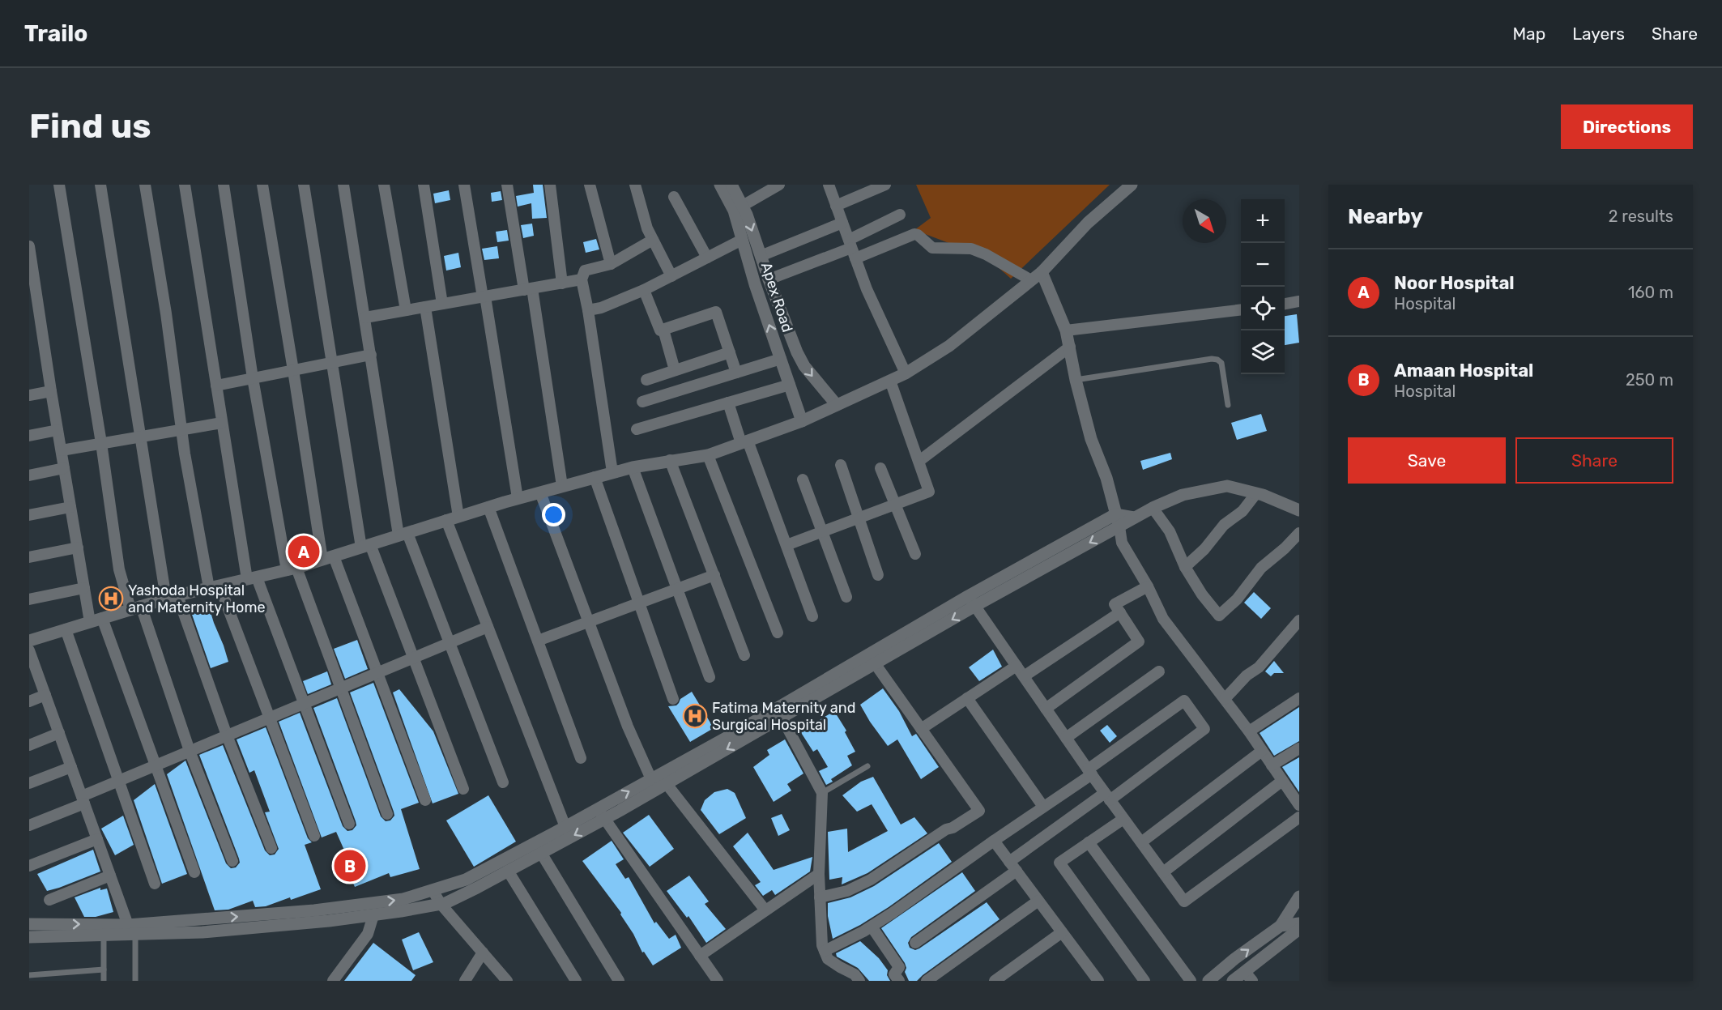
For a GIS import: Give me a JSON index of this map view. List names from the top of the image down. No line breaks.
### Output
{"streets":{"street":["Apex Road"]},"places":{"hospital":["Yashoda Hospital and Maternity Home","Fatima Maternity and Surgical Hospital"]},"north":"bottom right","page":{"header":"Trailo","nav":["Map","Layers","Share"],"buttons":["Directions",["Save","Share"]],"title":"Find us","heading":["Nearby","2 results"],"map_buttons":["+","−"],"list":[{"mark":"A","name":"Noor Hospital","note":"Hospital","value":"160 m"},{"mark":"B","name":"Amaan Hospital","note":"Hospital","value":"250 m"}],"pins":["A","B"]}}
